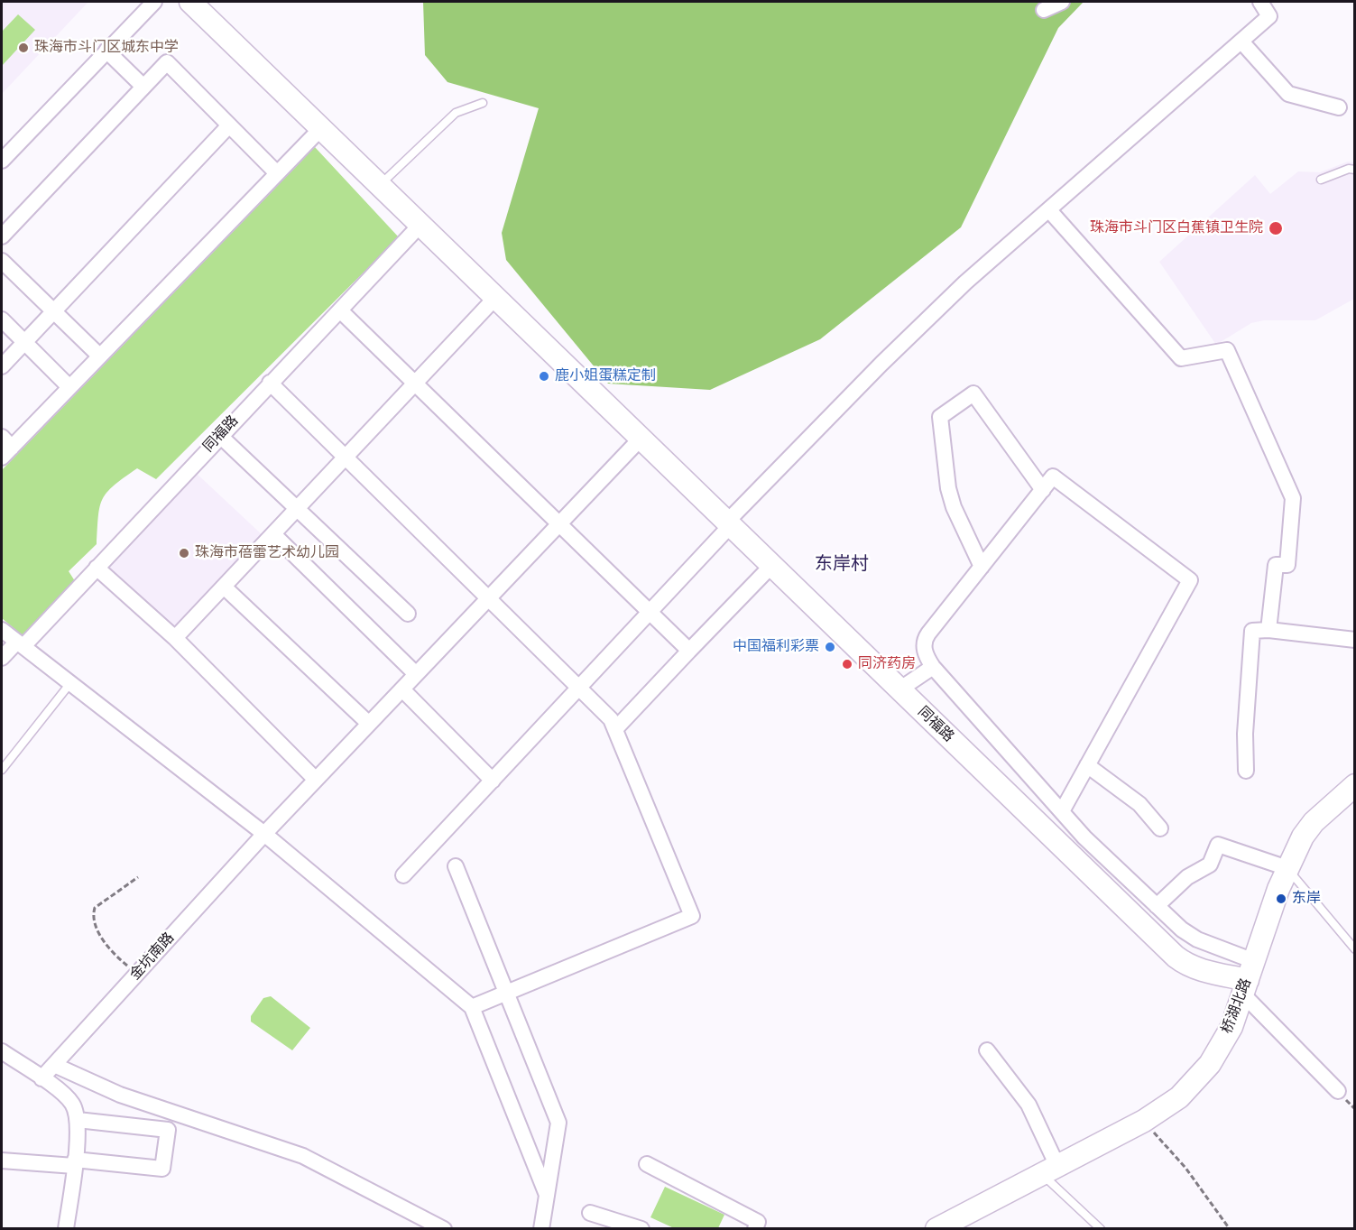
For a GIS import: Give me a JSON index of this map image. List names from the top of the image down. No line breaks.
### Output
{"streets":{"street":["同福路","金坑南路","桥湖北路"]},"crossings":[["同福路","桥湖北路"]],"districts":["东岸村"],"places":["珠海市斗门区城东中学","珠海市斗门区白蕉镇卫生院","鹿小姐蛋糕定制","珠海市蓓蕾艺术幼儿园","中国福利彩票","同济药房","东岸"]}
